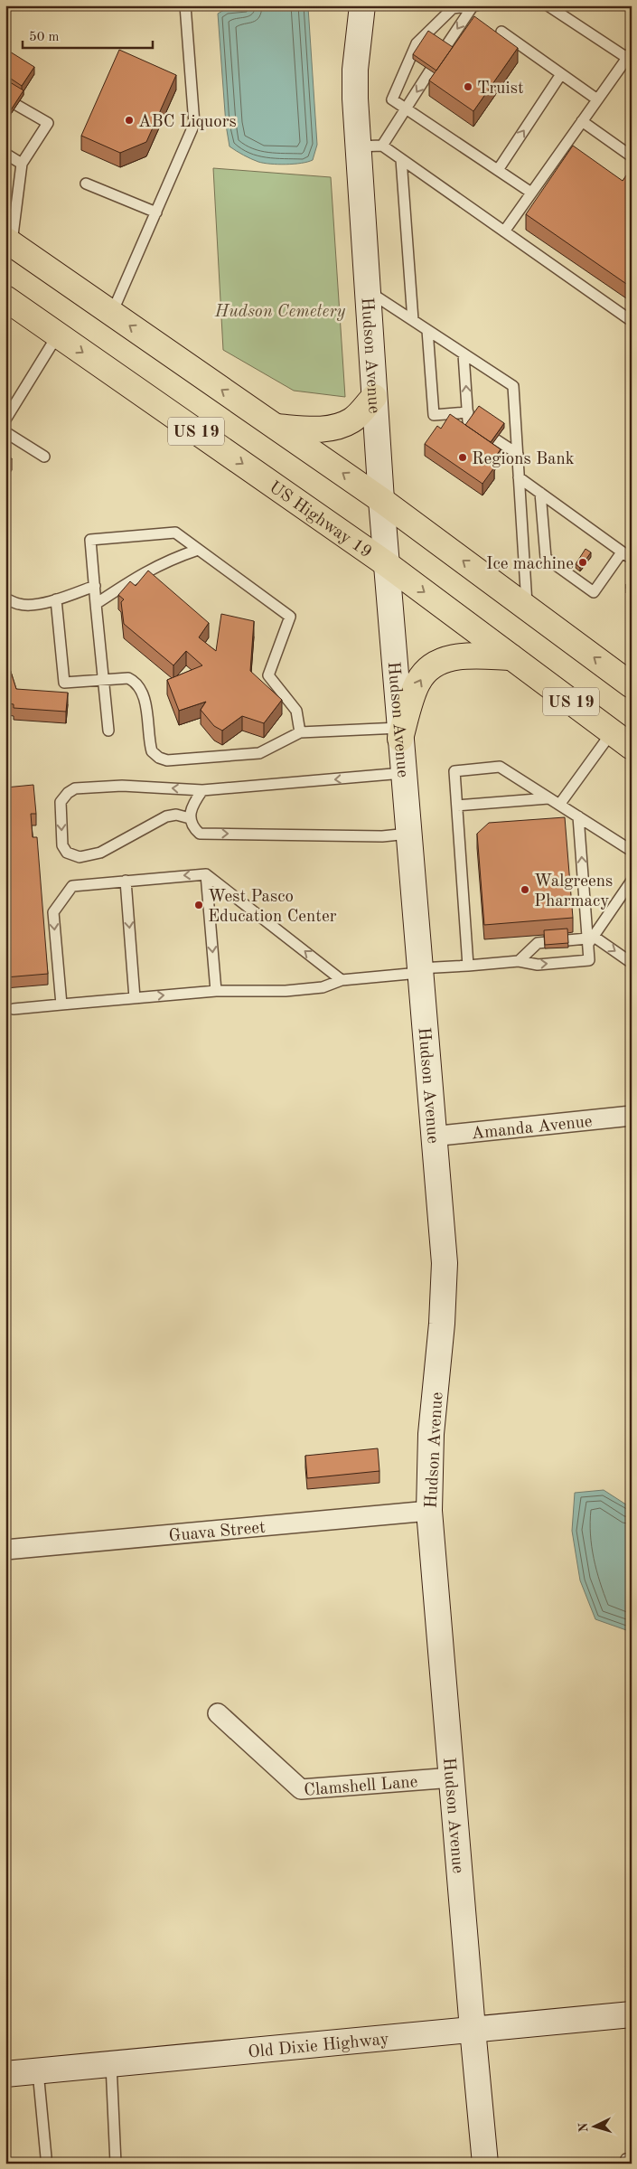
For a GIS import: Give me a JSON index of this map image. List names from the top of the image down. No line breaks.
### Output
{"streets":{"highway":["US 19","US Highway 19"],"street":["Hudson Avenue","Amanda Avenue","Guava Street","Clamshell Lane","Old Dixie Highway"]},"crossings":[["Hudson Avenue","US 19"],["Hudson Avenue","US Highway 19"],["Hudson Avenue","Amanda Avenue"],["Hudson Avenue","Guava Street"],["Hudson Avenue","Clamshell Lane"],["Hudson Avenue","Old Dixie Highway"]],"parks":["Hudson Cemetery"],"places":["Truist","ABC Liquors","Regions Bank","Ice machine","Walgreens Pharmacy","West Pasco Education Center"],"scale_bar":"50 m","north":"left"}
